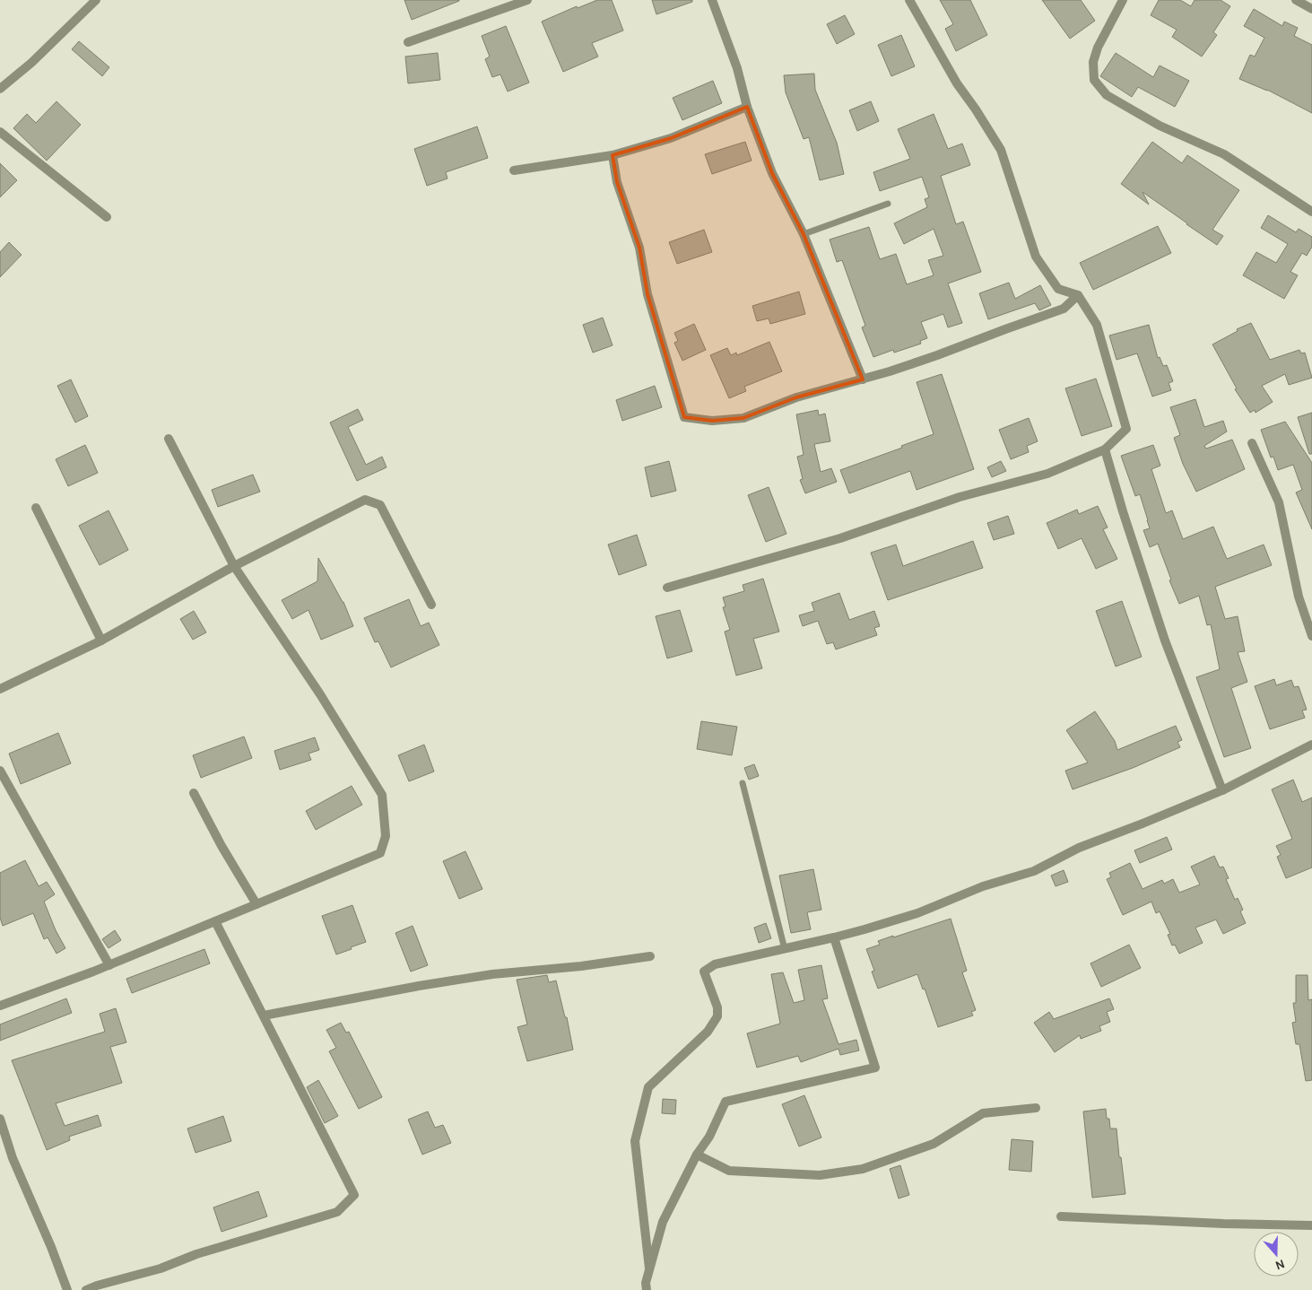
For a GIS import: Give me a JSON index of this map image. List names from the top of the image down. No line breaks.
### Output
{"north":"bottom"}
